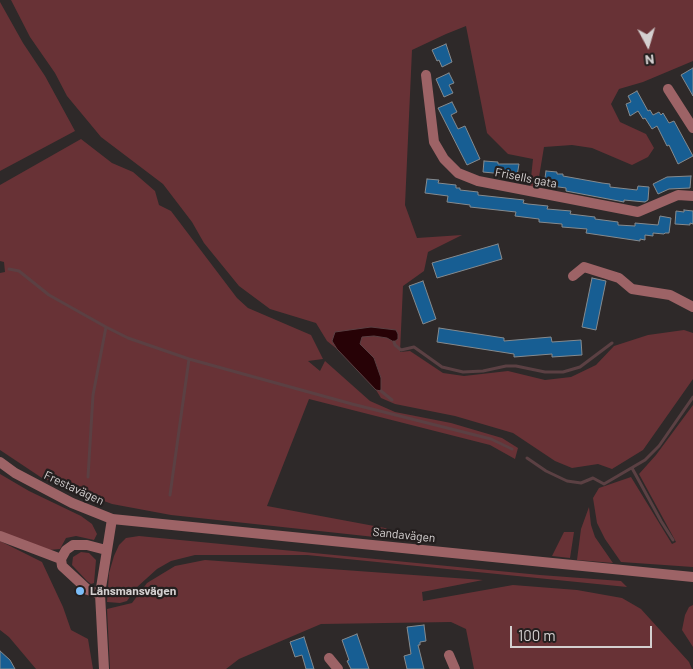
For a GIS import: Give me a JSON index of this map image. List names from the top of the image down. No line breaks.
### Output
{"streets":{"street":["Frisells gata","Frestavägen","Sandavägen"]},"crossings":[["Frestavägen","Sandavägen"]],"places":["Länsmansvägen"],"scale_bar":"100 m","north":"bottom"}
